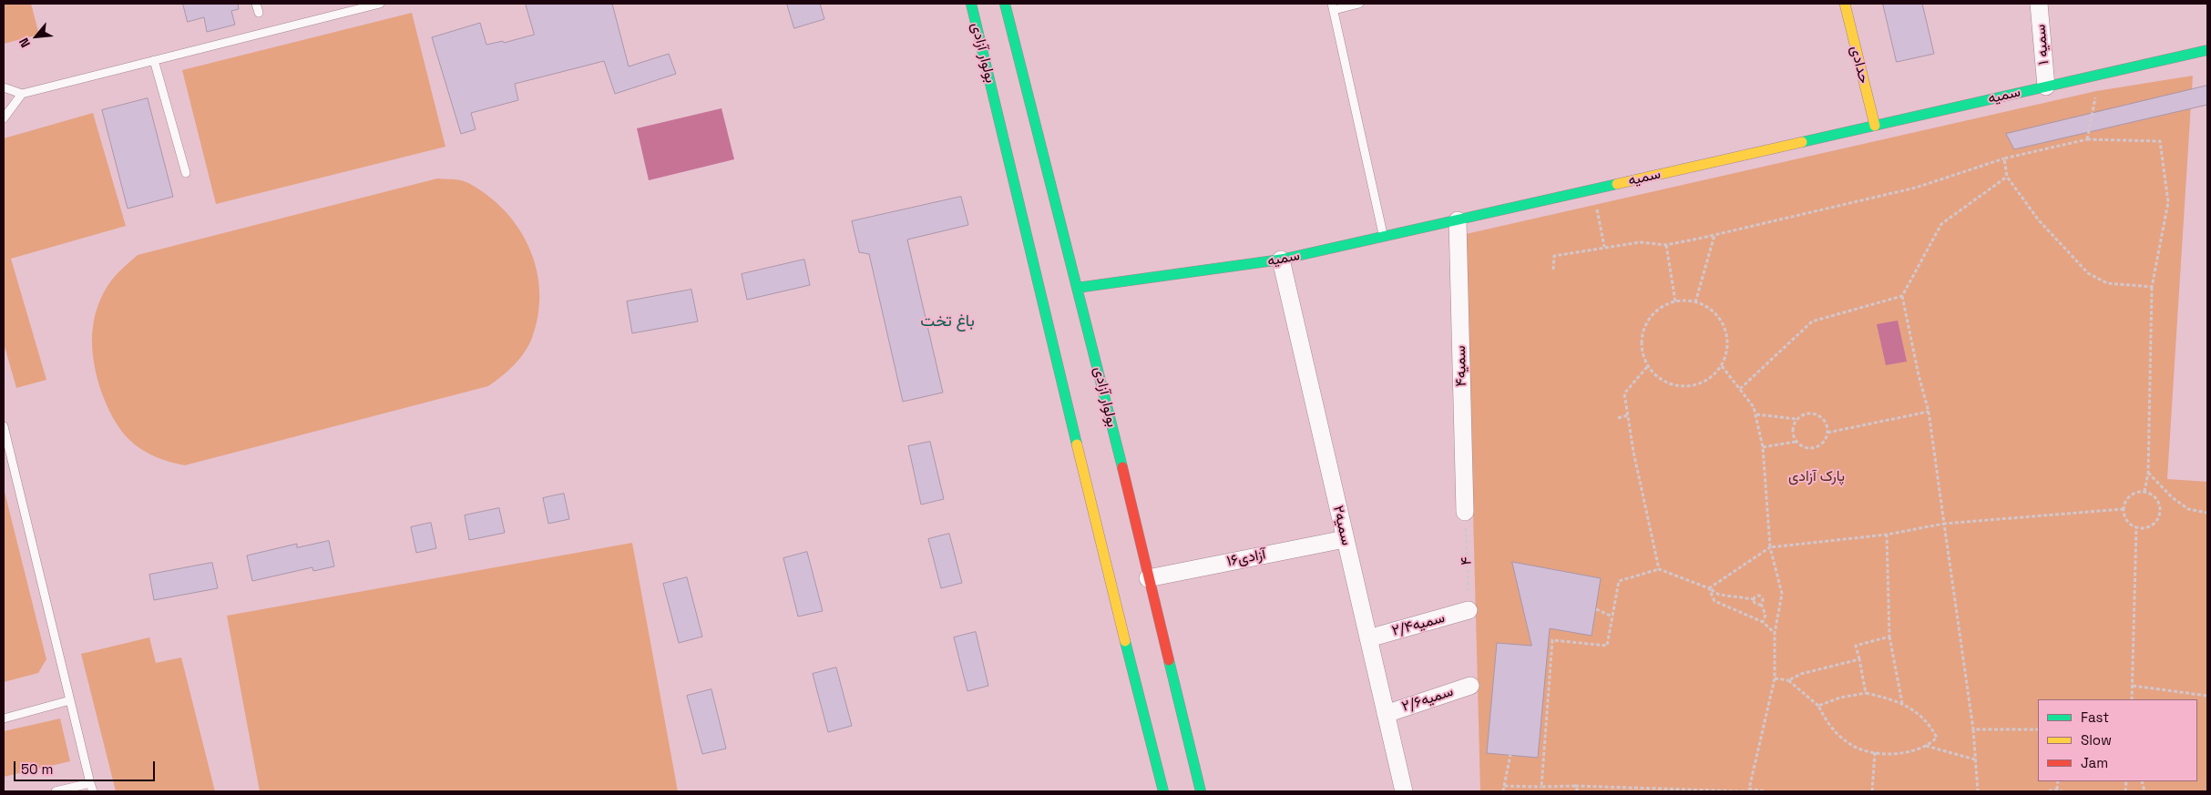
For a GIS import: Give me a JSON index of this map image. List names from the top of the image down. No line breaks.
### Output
{"streets":{"main road":["بولوار آزادی","حدادی","سمیه"],"street":["۱ سمیه","سمیه۴","۲سمیه","آزادی۱۶","سمیه۲/۴","سمیه۲/۶"],"path":["۴"]},"crossings":[["۱ سمیه","سمیه"],["بولوار آزادی","سمیه"],["بولوار آزادی","آزادی۱۶"],["حدادی","سمیه"],["سمیه","سمیه۴"],["سمیه","۲سمیه"],["سمیه۴","۴"],["۲سمیه","آزادی۱۶"],["۲سمیه","سمیه۲/۴"],["۲سمیه","سمیه۲/۶"],["۴","سمیه۲/۴"]],"districts":["باغ تخت"],"parks":["پارک آزادی"],"legend":["Fast","Slow","Jam"],"scale_bar":"50 m","north":"bottom left"}
